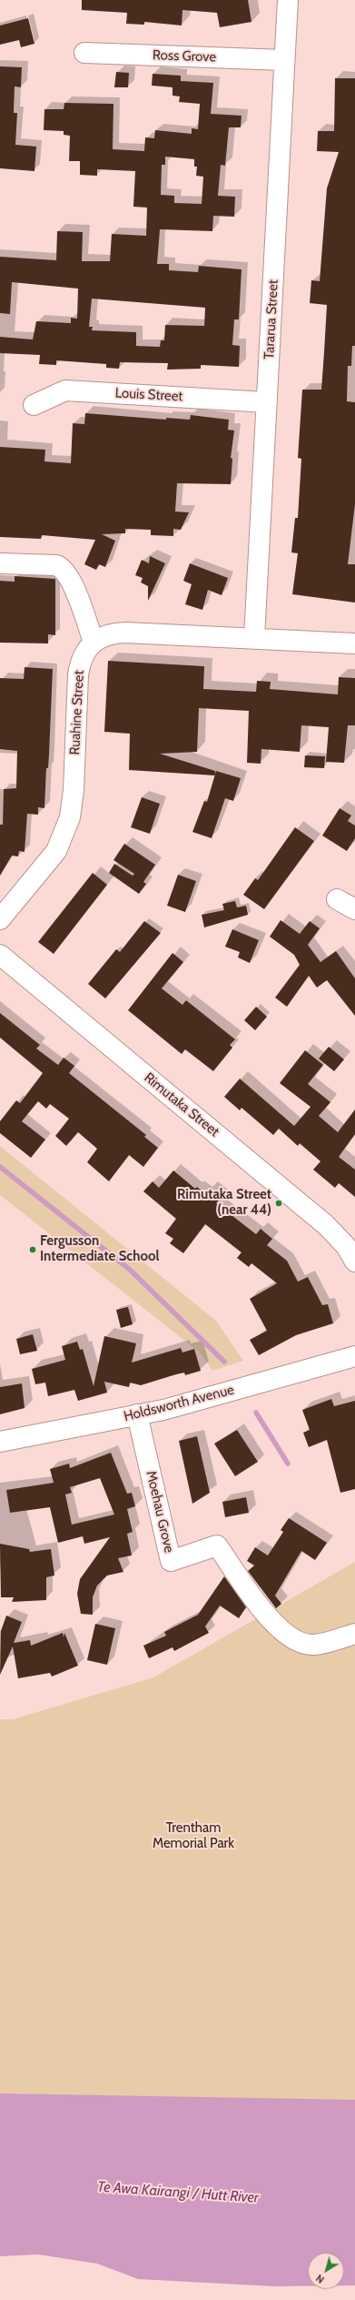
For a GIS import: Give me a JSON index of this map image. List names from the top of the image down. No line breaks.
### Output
{"streets":{"street":["Ross Grove","Tararua Street","Louis Street","Ruahine Street","Rimutaka Street","Holdsworth Avenue","Moehau Grove"]},"crossings":[["Ross Grove","Tararua Street"],["Tararua Street","Louis Street"],["Holdsworth Avenue","Moehau Grove"]],"water":["Te Awa Kairangi / Hutt River"],"parks":["Trentham Memorial Park"],"places":["Rimutaka Street (near 44)","Fergusson Intermediate School"],"north":"bottom left"}
